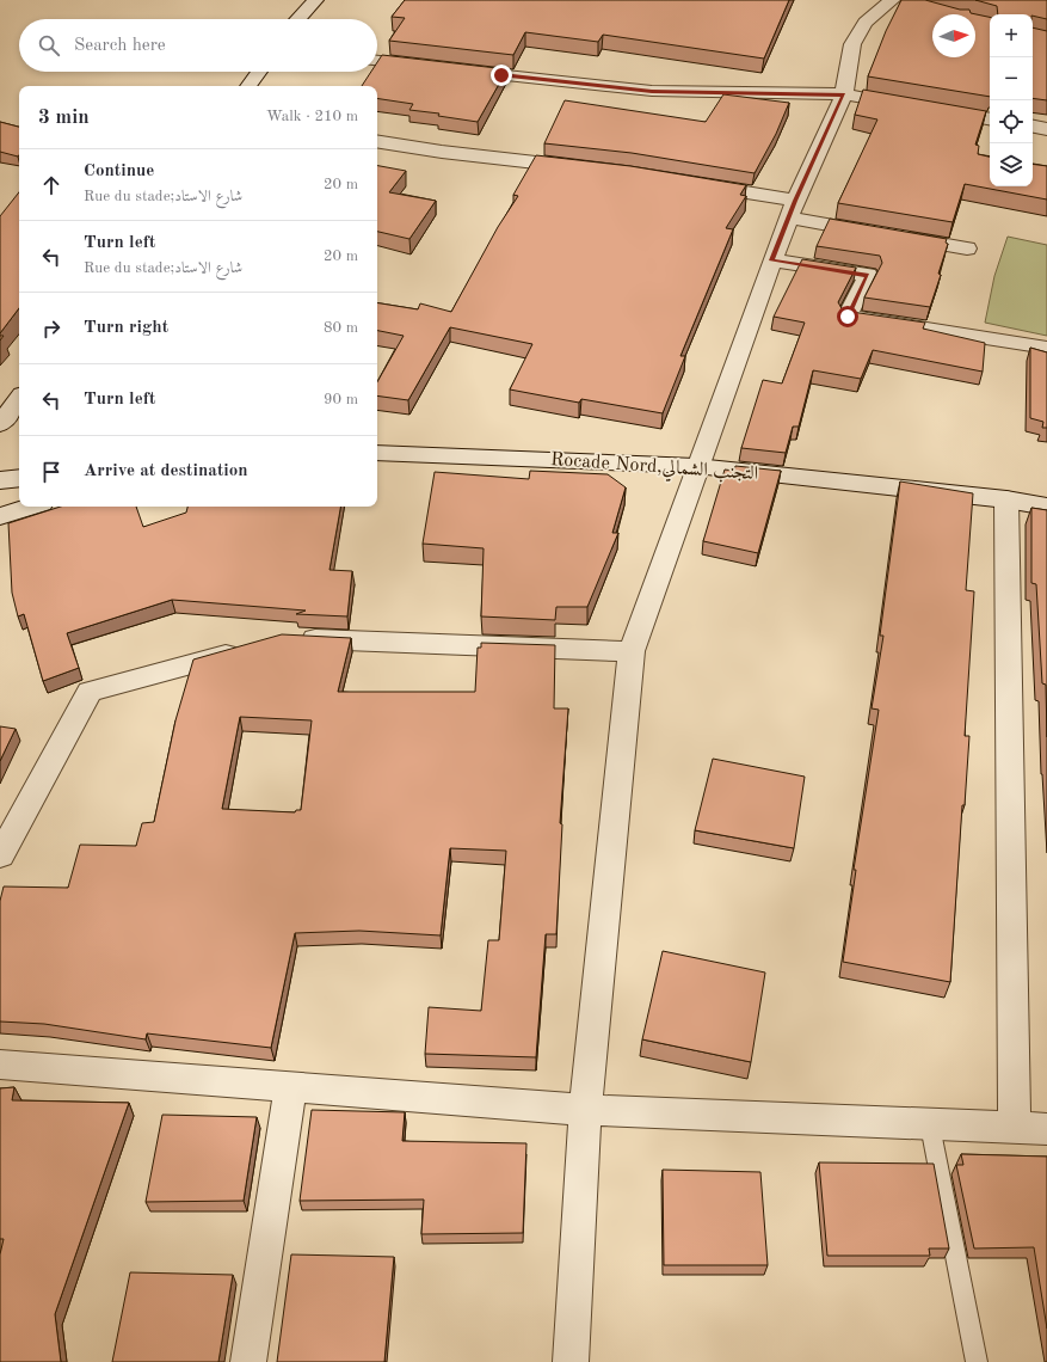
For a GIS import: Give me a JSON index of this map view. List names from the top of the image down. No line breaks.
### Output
{"streets":{"street":["Rocade Nord,التجنب الشمالي"]},"north":"right","page":{"map_buttons":["+","−"],"search":"Search here","heading":["3 min","Walk · 210 m"],"list":[["Continue","Rue du stade;شارع الاستاد","20 m"],["Turn left","Rue du stade;شارع الاستاد","20 m"],["Turn right","80 m"],["Turn left","90 m"],"Arrive at destination"]}}
